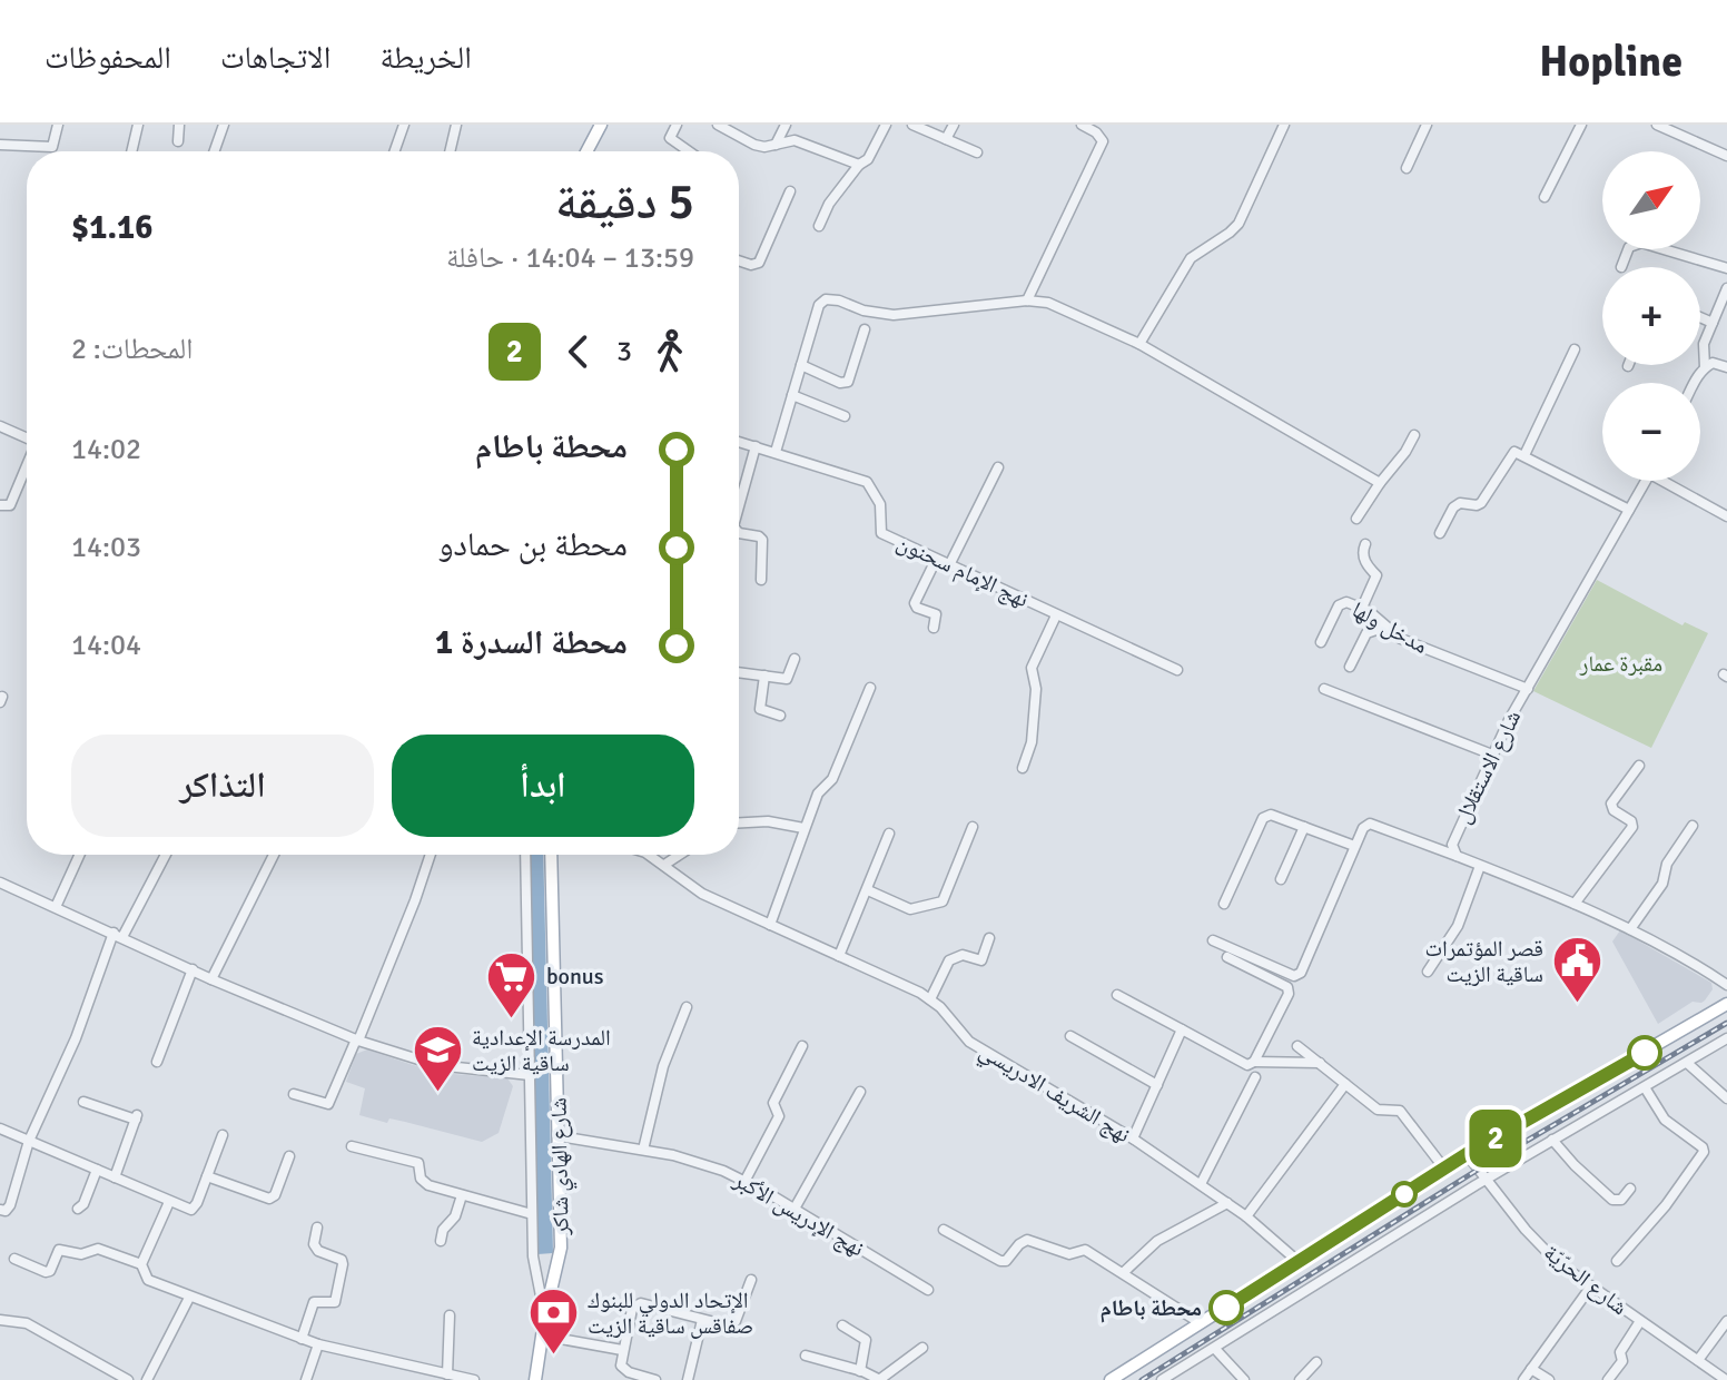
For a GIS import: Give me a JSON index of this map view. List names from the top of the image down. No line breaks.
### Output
{"streets":{"main road":["شارع الهادي شاكر"],"street":["نهج الإمام سحنون","مدخل ولها","شارع الاستقلال","نهج الشريف الادريسي","نهج الإدريس الأكبر","شارع الحرّيّة"]},"crossings":[["مدخل ولها","شارع الاستقلال"],["شارع الهادي شاكر","نهج الإدريس الأكبر"]],"parks":["مقبرة عمار"],"places":{"public building":["قصر المؤتمرات ساقية الزيت"],"supermarket":["bonus"],"school or university":["المدرسة الإعدادية ساقية الزيت"],"other":["محطة باطام"],"bank":["الإتحاد الدولي للبنوك صفاقس ساقية الزيت"]},"lines":["bus line 2"],"north":"top right","page":{"header":"Hopline","nav":["الخريطة","الاتجاهات","المحفوظات"],"on_map":"2","map_buttons":["+","−"],"heading":["5 دقيقة","13:59 – 14:04 · حافلة","$1.16"],"legs":["3","2","المحطات: 2"],"list":[{"name":"محطة باطام","value":"14:02"},{"name":"محطة بن حمادو","value":"14:03"},{"name":"محطة السدرة 1","value":"14:04"}],"buttons":["ابدأ","التذاكر"]}}
